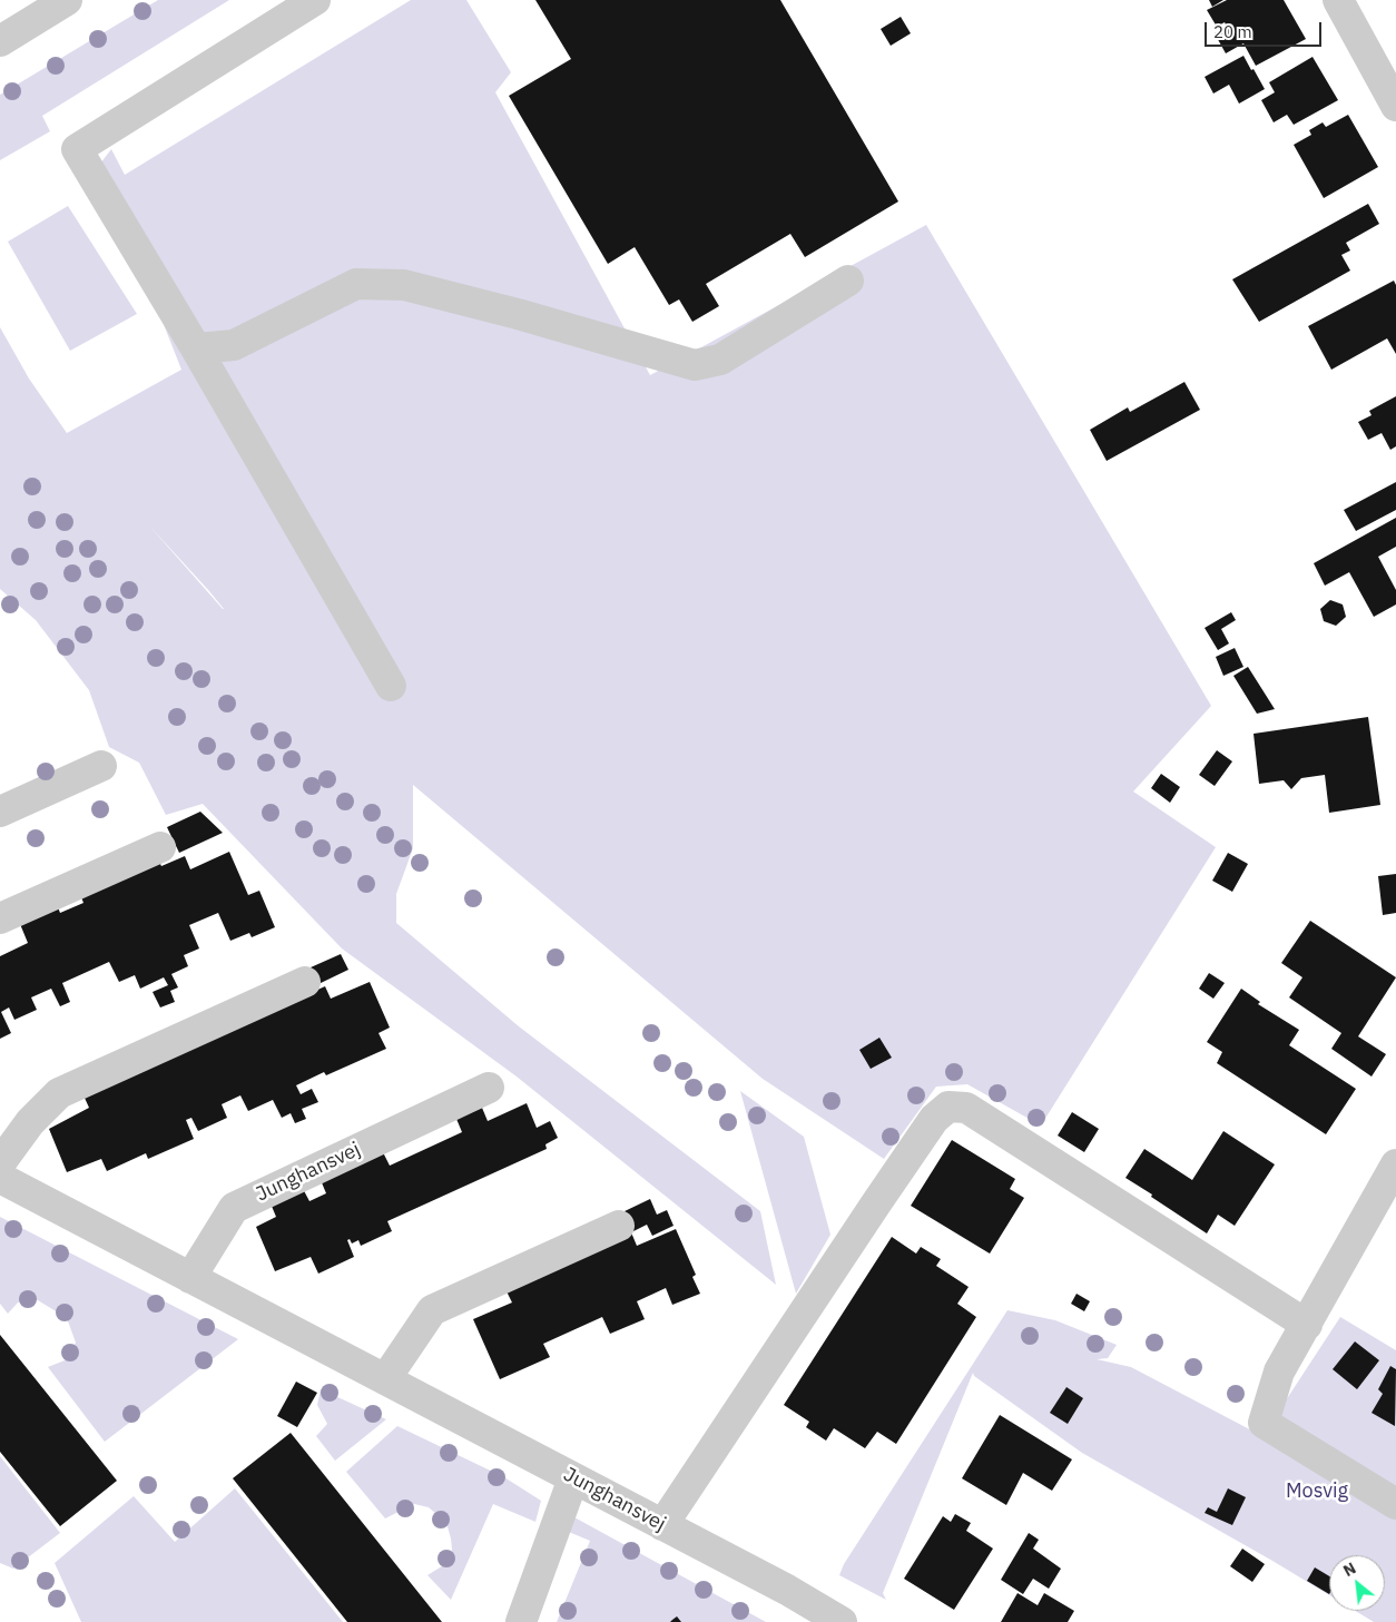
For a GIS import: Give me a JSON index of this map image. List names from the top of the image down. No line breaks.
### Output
{"streets":{"street":["Junghansvej"]},"parks":["Mosvig"],"scale_bar":"20 m","north":"top left"}
